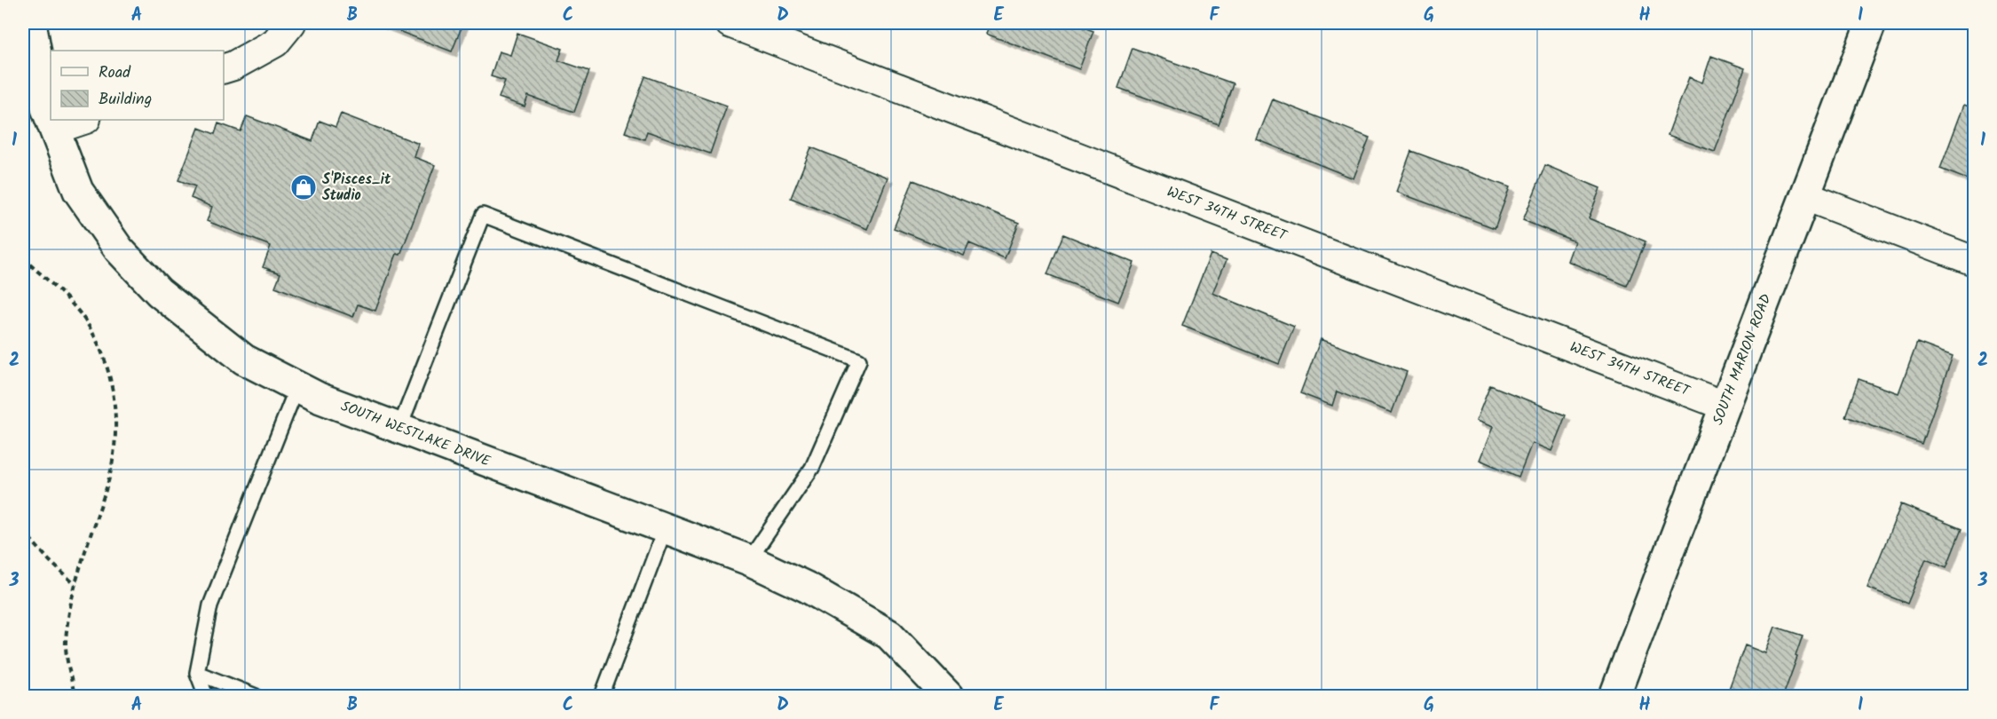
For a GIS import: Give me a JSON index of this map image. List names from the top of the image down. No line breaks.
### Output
{"streets":{"street":["WEST 34TH STREET","SOUTH MARION ROAD","SOUTH WESTLAKE DRIVE"]},"crossings":[["WEST 34TH STREET","SOUTH MARION ROAD"]],"places":{"shop":["S'Pisces_it Studio"]},"legend":["Road","Building"],"grid":{"columns":["A","B","C","D","E","F","G","H","I"],"rows":["1","2","3"]}}
